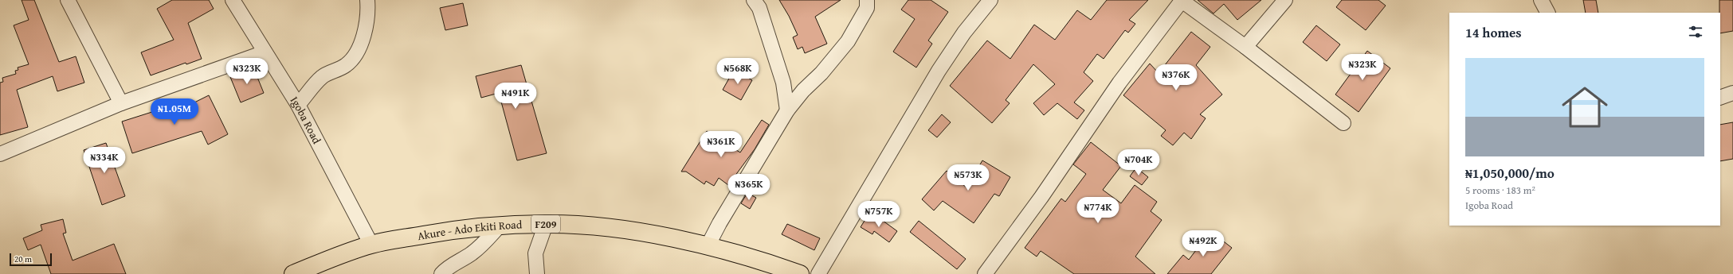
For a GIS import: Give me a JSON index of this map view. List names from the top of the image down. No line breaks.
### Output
{"streets":{"main road":["F209","Akure - Ado Ekiti Road"],"street":["Igoba Road"]},"crossings":[["Igoba Road","Akure - Ado Ekiti Road"]],"scale_bar":"20 m","page":{"heading":"14 homes","list":[{"name":"₦1,050,000/mo","note":"5 rooms · 183 m² · Igoba Road"}],"price":["₦323K","₦323K","₦568K","₦376K","₦491K","₦1.05M","₦361K","₦334K","₦704K","₦573K","₦365K","₦774K","₦757K","₦492K"],"scale":"20 m"}}
